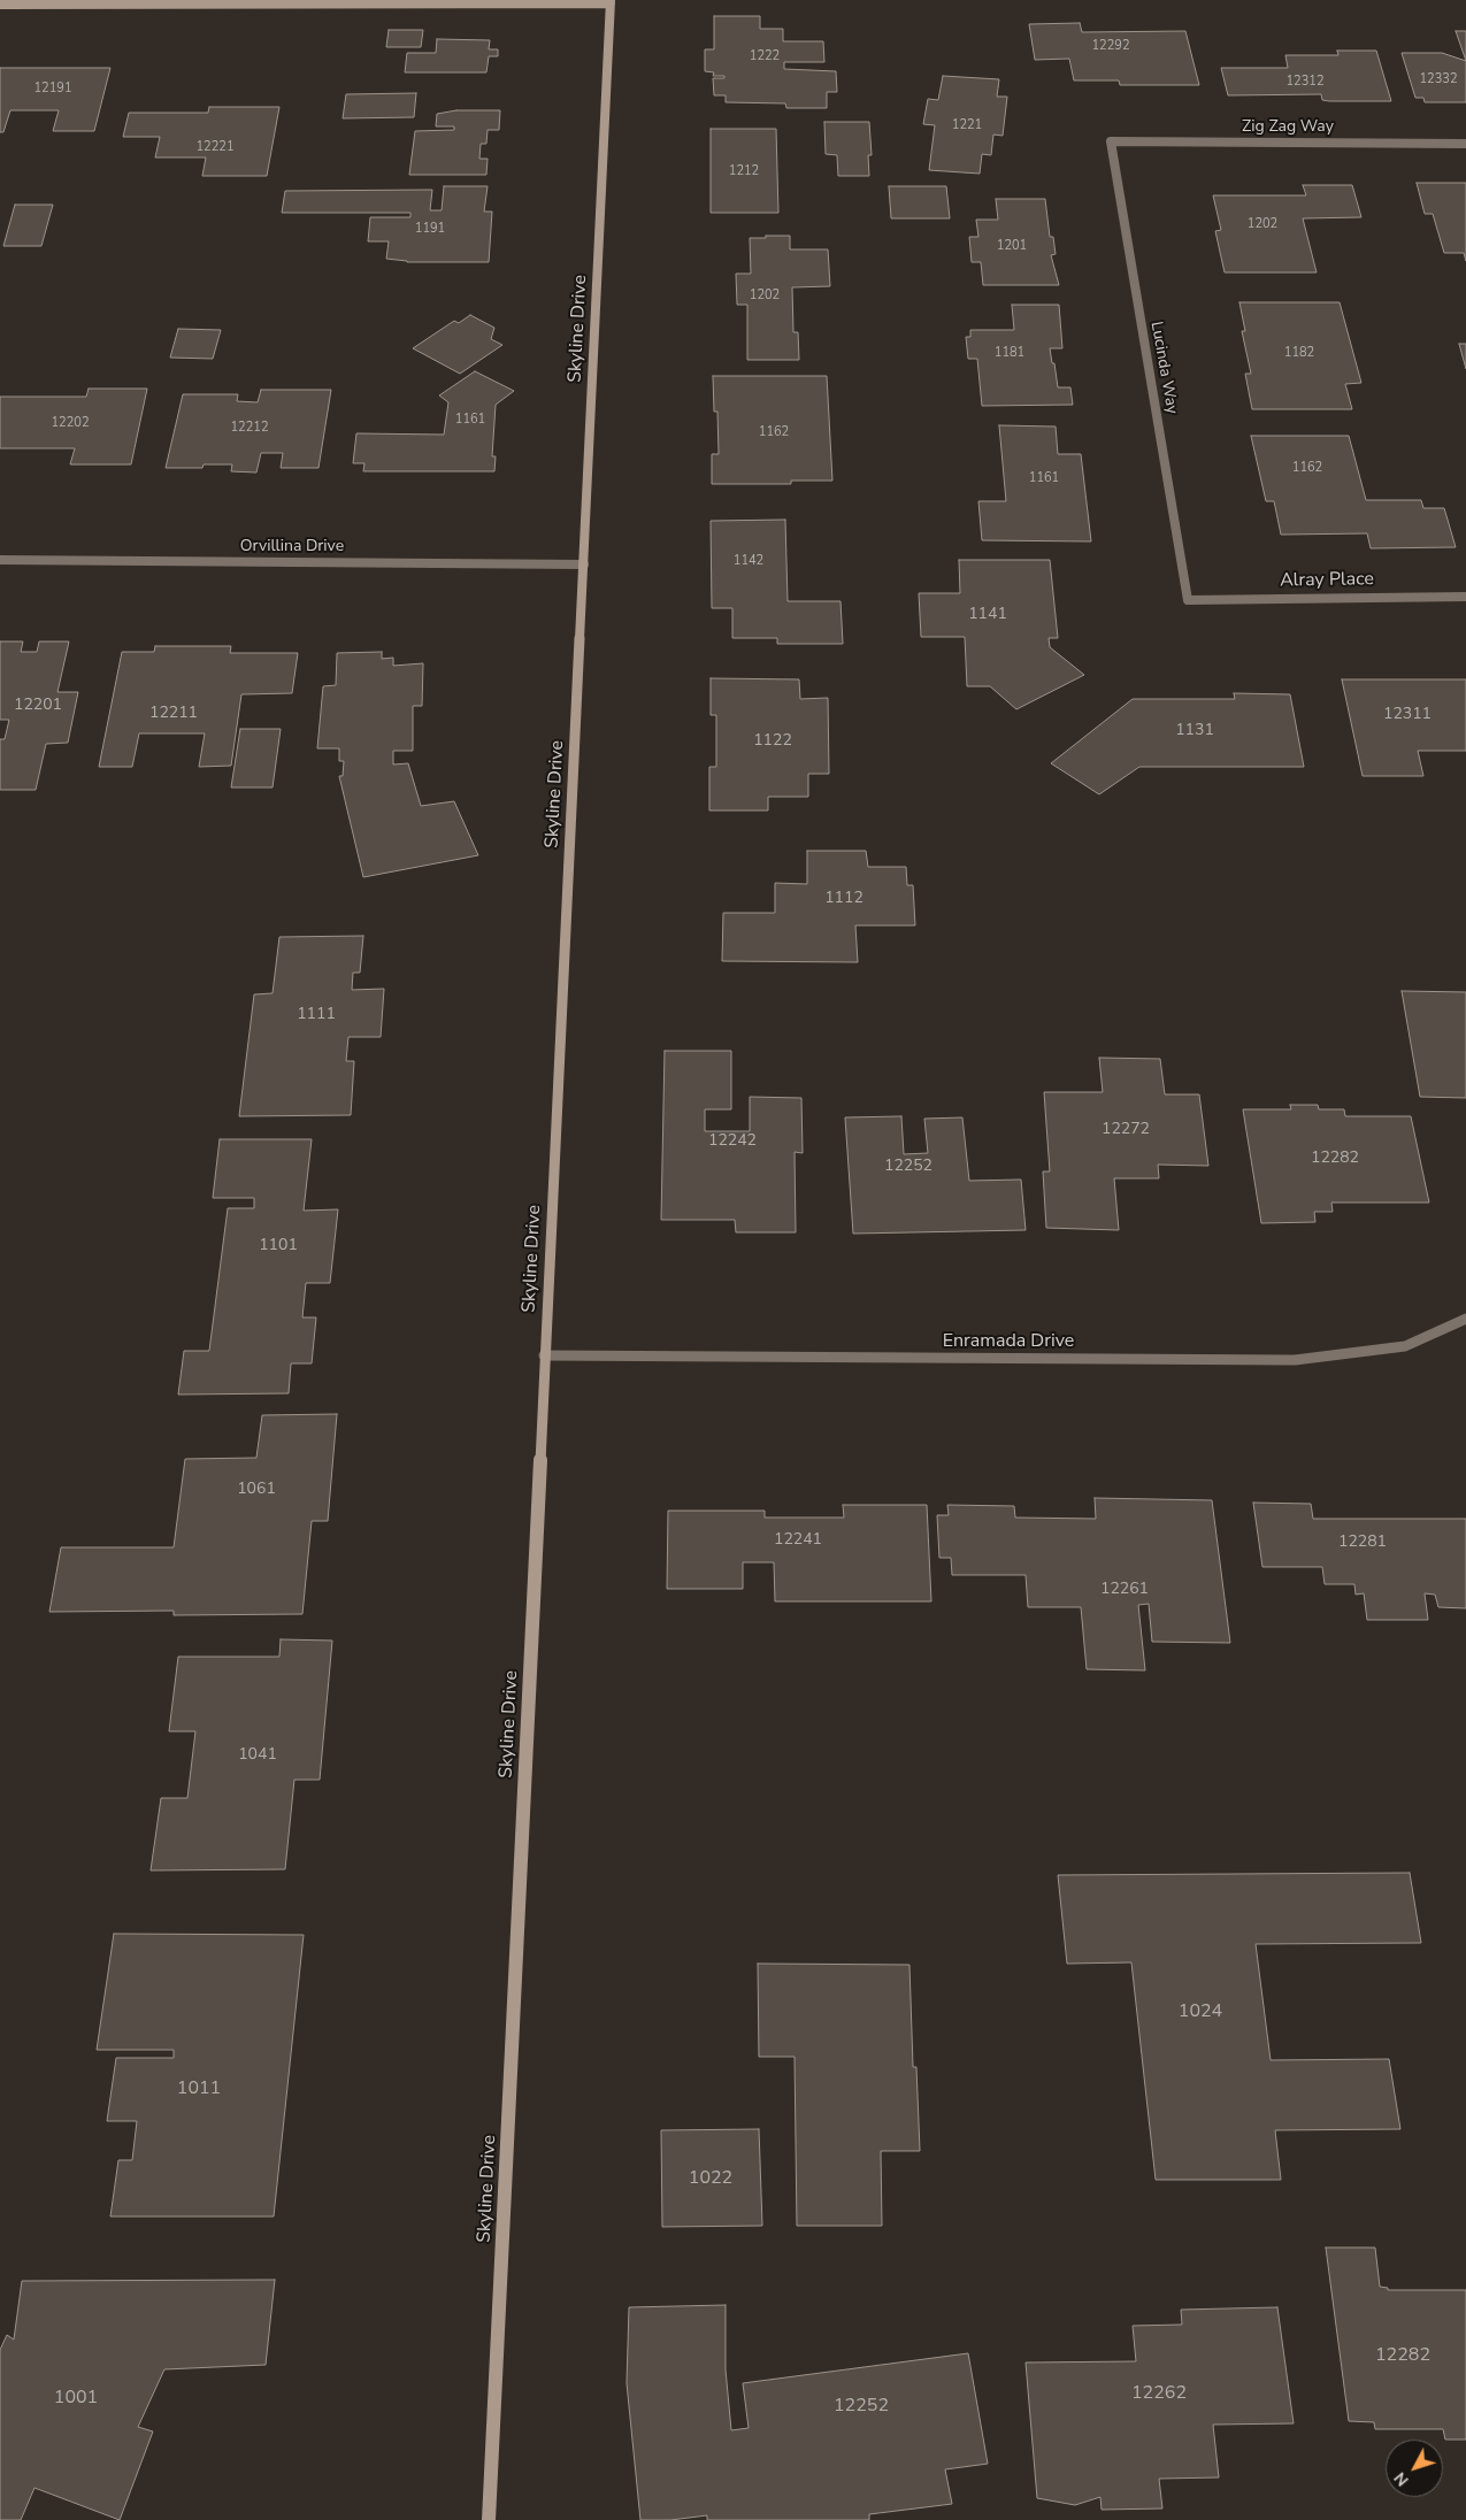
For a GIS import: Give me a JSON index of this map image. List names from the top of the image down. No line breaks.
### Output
{"streets":{"street":["Zig Zag Way","Skyline Drive","Lucinda Way","Orvillina Drive","Alray Place","Enramada Drive"]},"crossings":[["Zig Zag Way","Lucinda Way"],["Skyline Drive","Orvillina Drive"],["Skyline Drive","Enramada Drive"],["Lucinda Way","Alray Place"]],"house_numbers":["12292","1222","12332","12312","12191","1221","12221","1212","1202","1191","1201","1202","1181","1182","1161","12202","12212","1162","1162","1161","1142","1141","12201","12211","12311","1131","1122","1112","1111","12272","12242","12282","12252","1101","1061","12241","12281","12261","1041","1024","1011","1022","12282","12262","1001","12252"],"north":"bottom left"}
